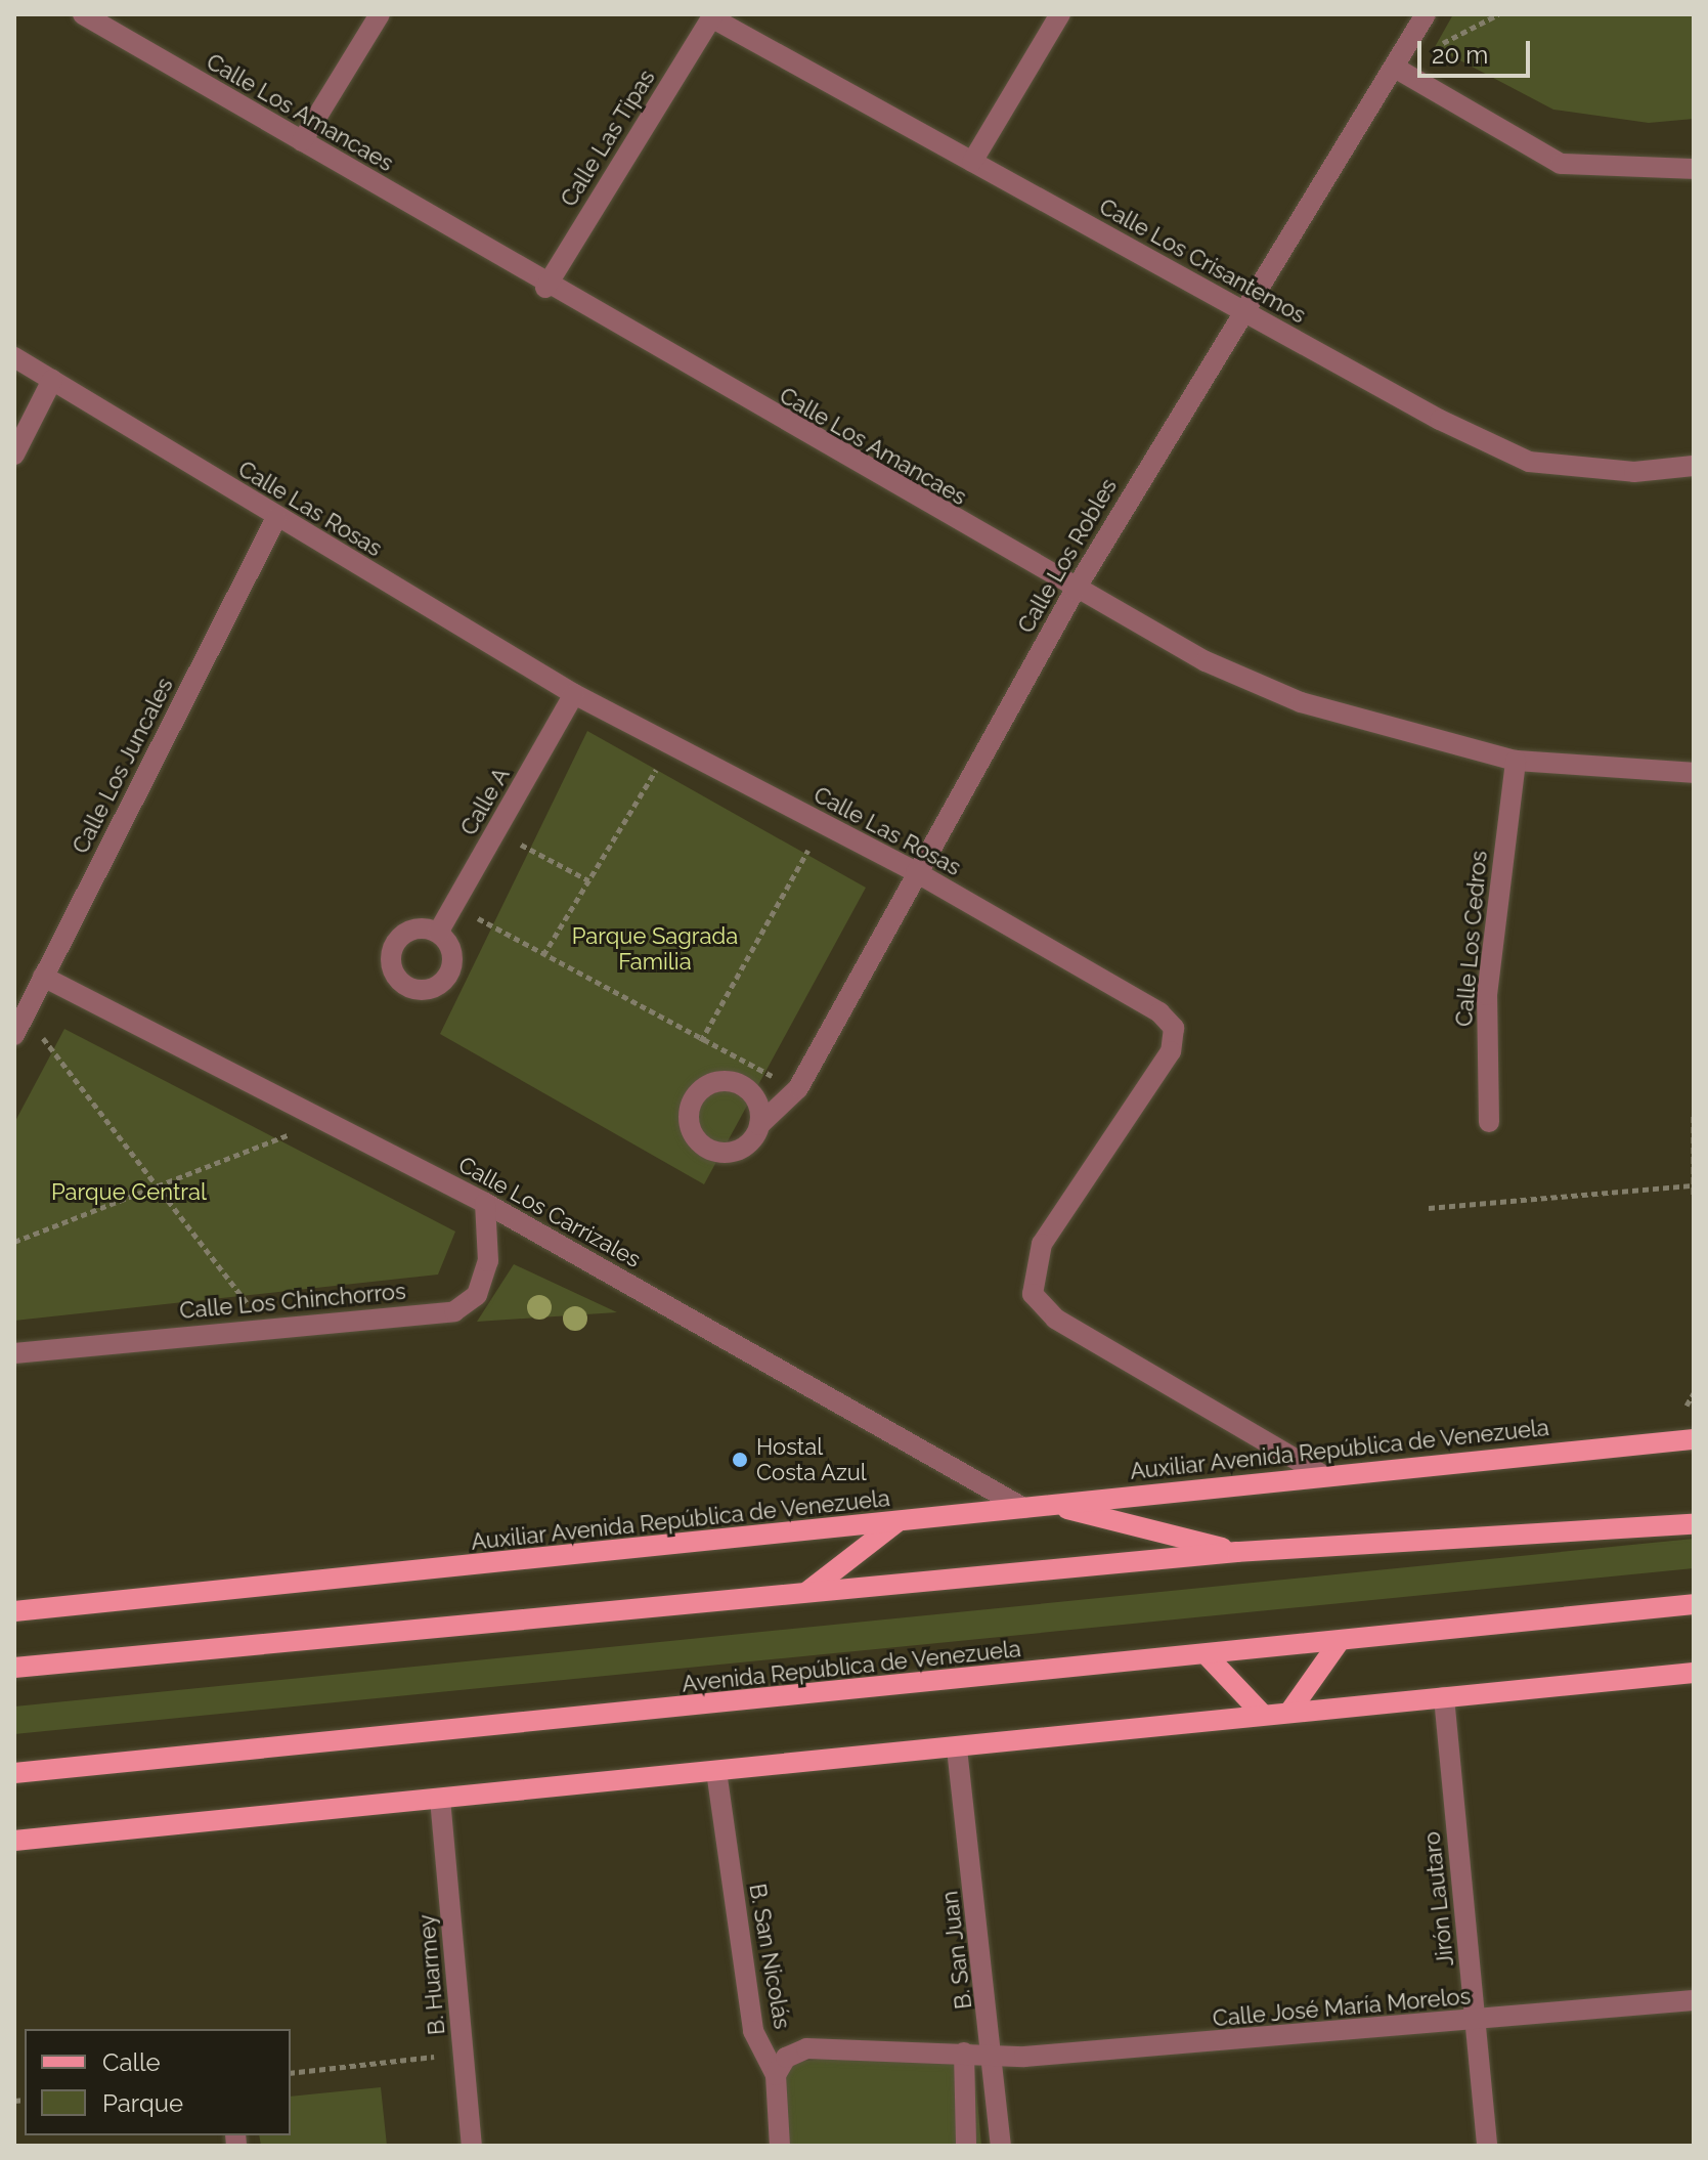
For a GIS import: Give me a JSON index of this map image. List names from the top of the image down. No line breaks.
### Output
{"streets":{"main road":["Auxiliar Avenida República de Venezuela","Avenida República de Venezuela"],"street":["Calle Los Amancaes","Calle Las Tipas","Calle Los Crisantemos","Calle Las Rosas","Calle Los Robles","Calle Los Juncales","Calle A","Calle Los Cedros","Calle Los Carrizales","Calle Los Chinchorros","Jirón Lautaro","B. San Juan","B. San Nicolás","B. Huarmey","Calle José María Morelos"]},"crossings":[["Calle Los Amancaes","Calle Las Tipas"],["Calle Los Amancaes","Calle Los Robles"],["Calle Los Amancaes","Calle Los Cedros"],["Calle Las Tipas","Calle Los Crisantemos"],["Calle Los Crisantemos","Calle Los Robles"],["Calle Las Rosas","Calle Los Robles"],["Calle Las Rosas","Calle Los Juncales"],["Calle Las Rosas","Calle A"],["Calle Las Rosas","Auxiliar Avenida República de Venezuela"],["Calle Los Juncales","Calle Los Carrizales"],["Calle Los Carrizales","Calle Los Chinchorros"],["Calle Los Carrizales","Auxiliar Avenida República de Venezuela"],["Jirón Lautaro","Calle José María Morelos"],["B. San Juan","Calle José María Morelos"],["B. San Nicolás","Calle José María Morelos"]],"parks":["Parque Sagrada Familia","Parque Central"],"places":["Hostal Costa Azul"],"legend":["Calle","Parque"],"scale_bar":"20 m"}
